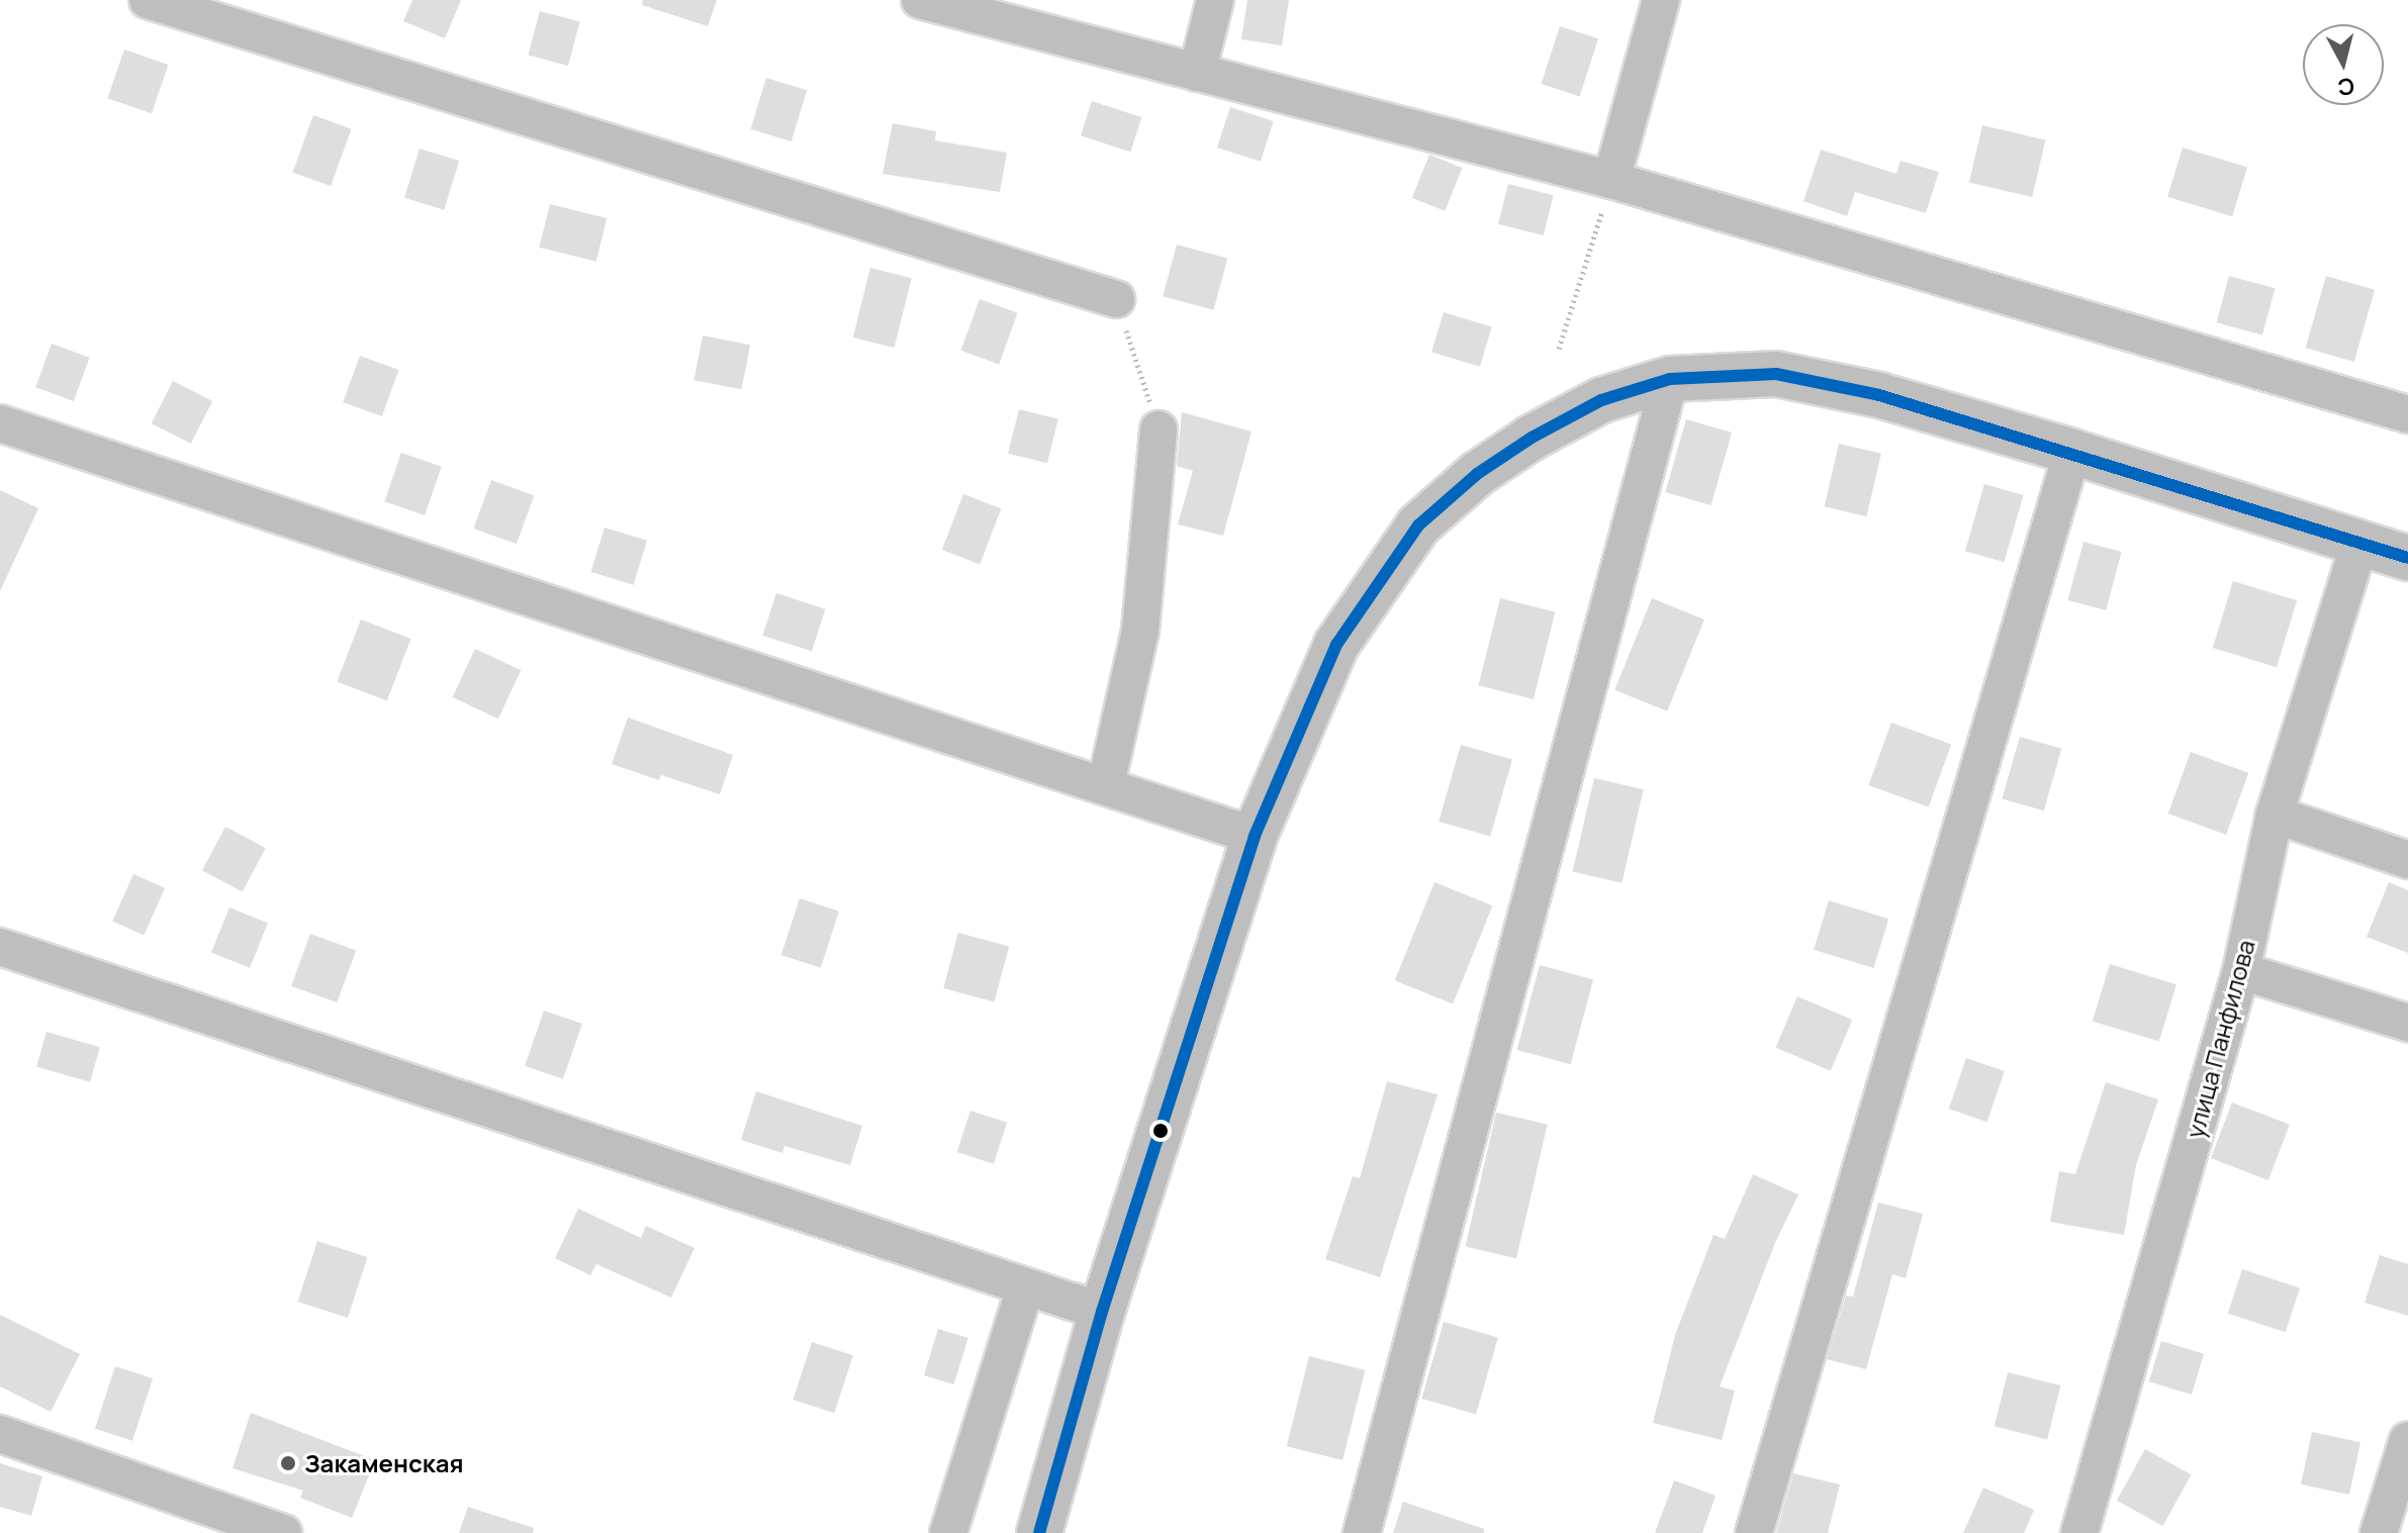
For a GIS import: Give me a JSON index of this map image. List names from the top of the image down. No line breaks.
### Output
{"streets":{"street":["улица Панфилова"]},"places":["Закаменская"],"north":"bottom"}
